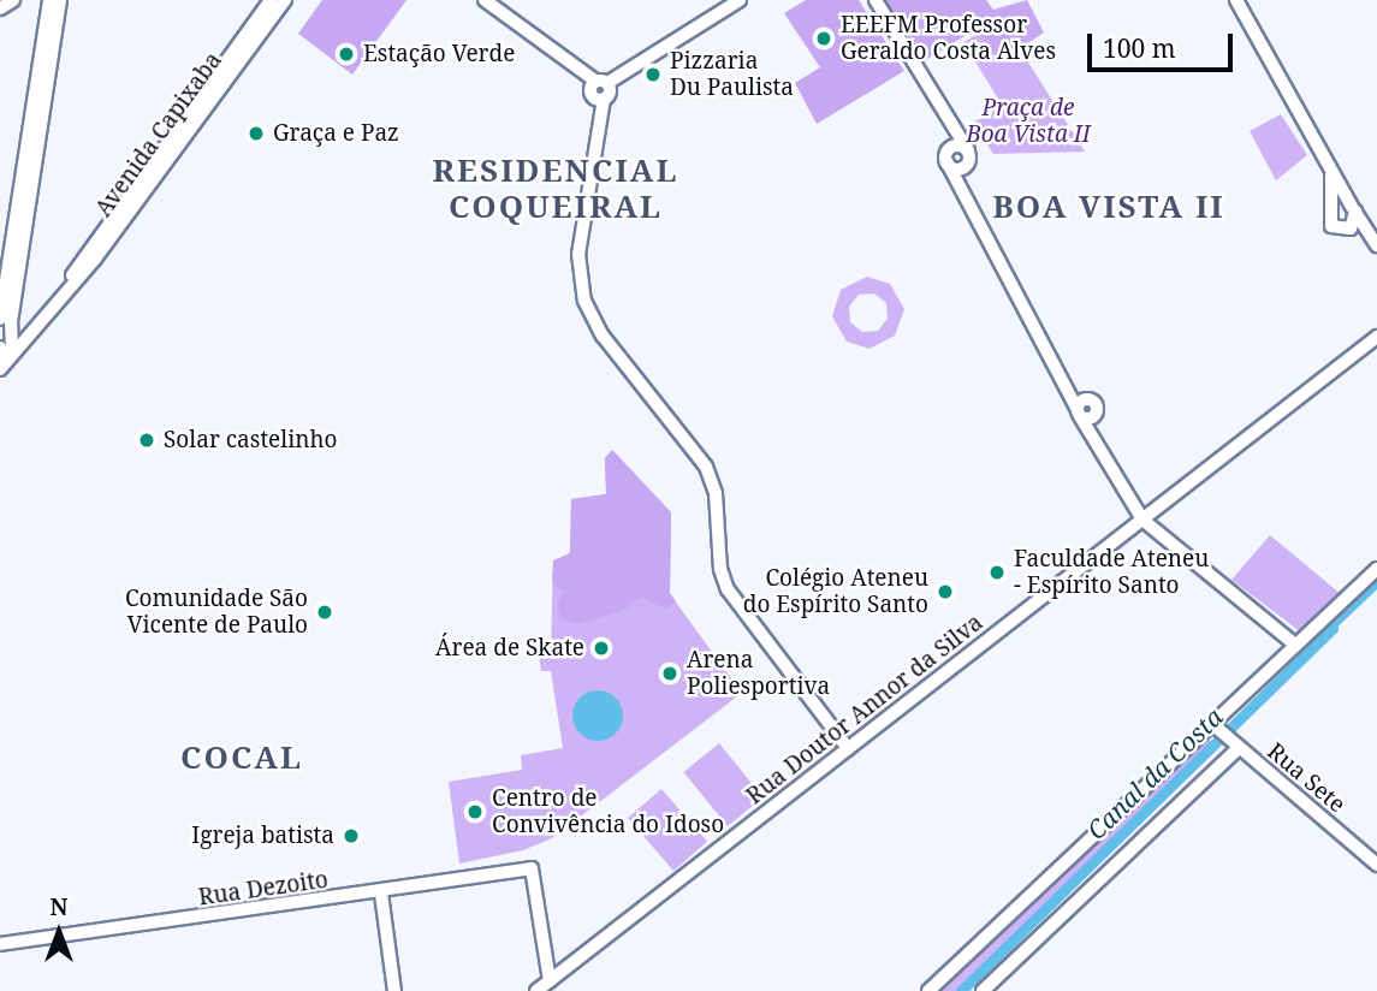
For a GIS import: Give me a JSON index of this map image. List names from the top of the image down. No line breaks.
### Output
{"streets":{"street":["Avenida Capixaba","Rua Doutor Annor da Silva","Rua Sete","Rua Dezoito"]},"crossings":[["Rua Doutor Annor da Silva","Rua Dezoito"]],"districts":["RESIDENCIAL COQUEIRAL","BOA VISTA II","COCAL"],"water":["Canal da Costa"],"parks":["Praça de Boa Vista II"],"places":["EEEFM Professor Geraldo Costa Alves","Estação Verde","Pizzaria Du Paulista","Graça e Paz","Solar castelinho","Faculdade Ateneu - Espírito Santo","Colégio Ateneu do Espírito Santo","Comunidade São Vicente de Paulo","Área de Skate","Arena Poliesportiva","Centro de Convivência do Idoso","Igreja batista"],"scale_bar":"100 m","north":"top"}
